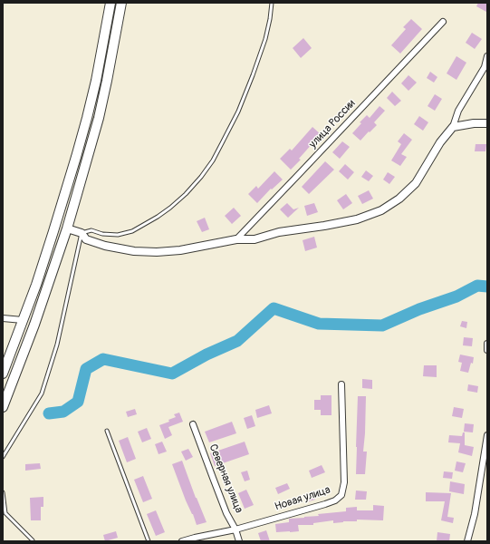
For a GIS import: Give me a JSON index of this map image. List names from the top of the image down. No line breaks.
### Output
{"streets":{"street":["улица России","Северная улица","Новая улица"]},"crossings":[["Северная улица","Новая улица"]]}
